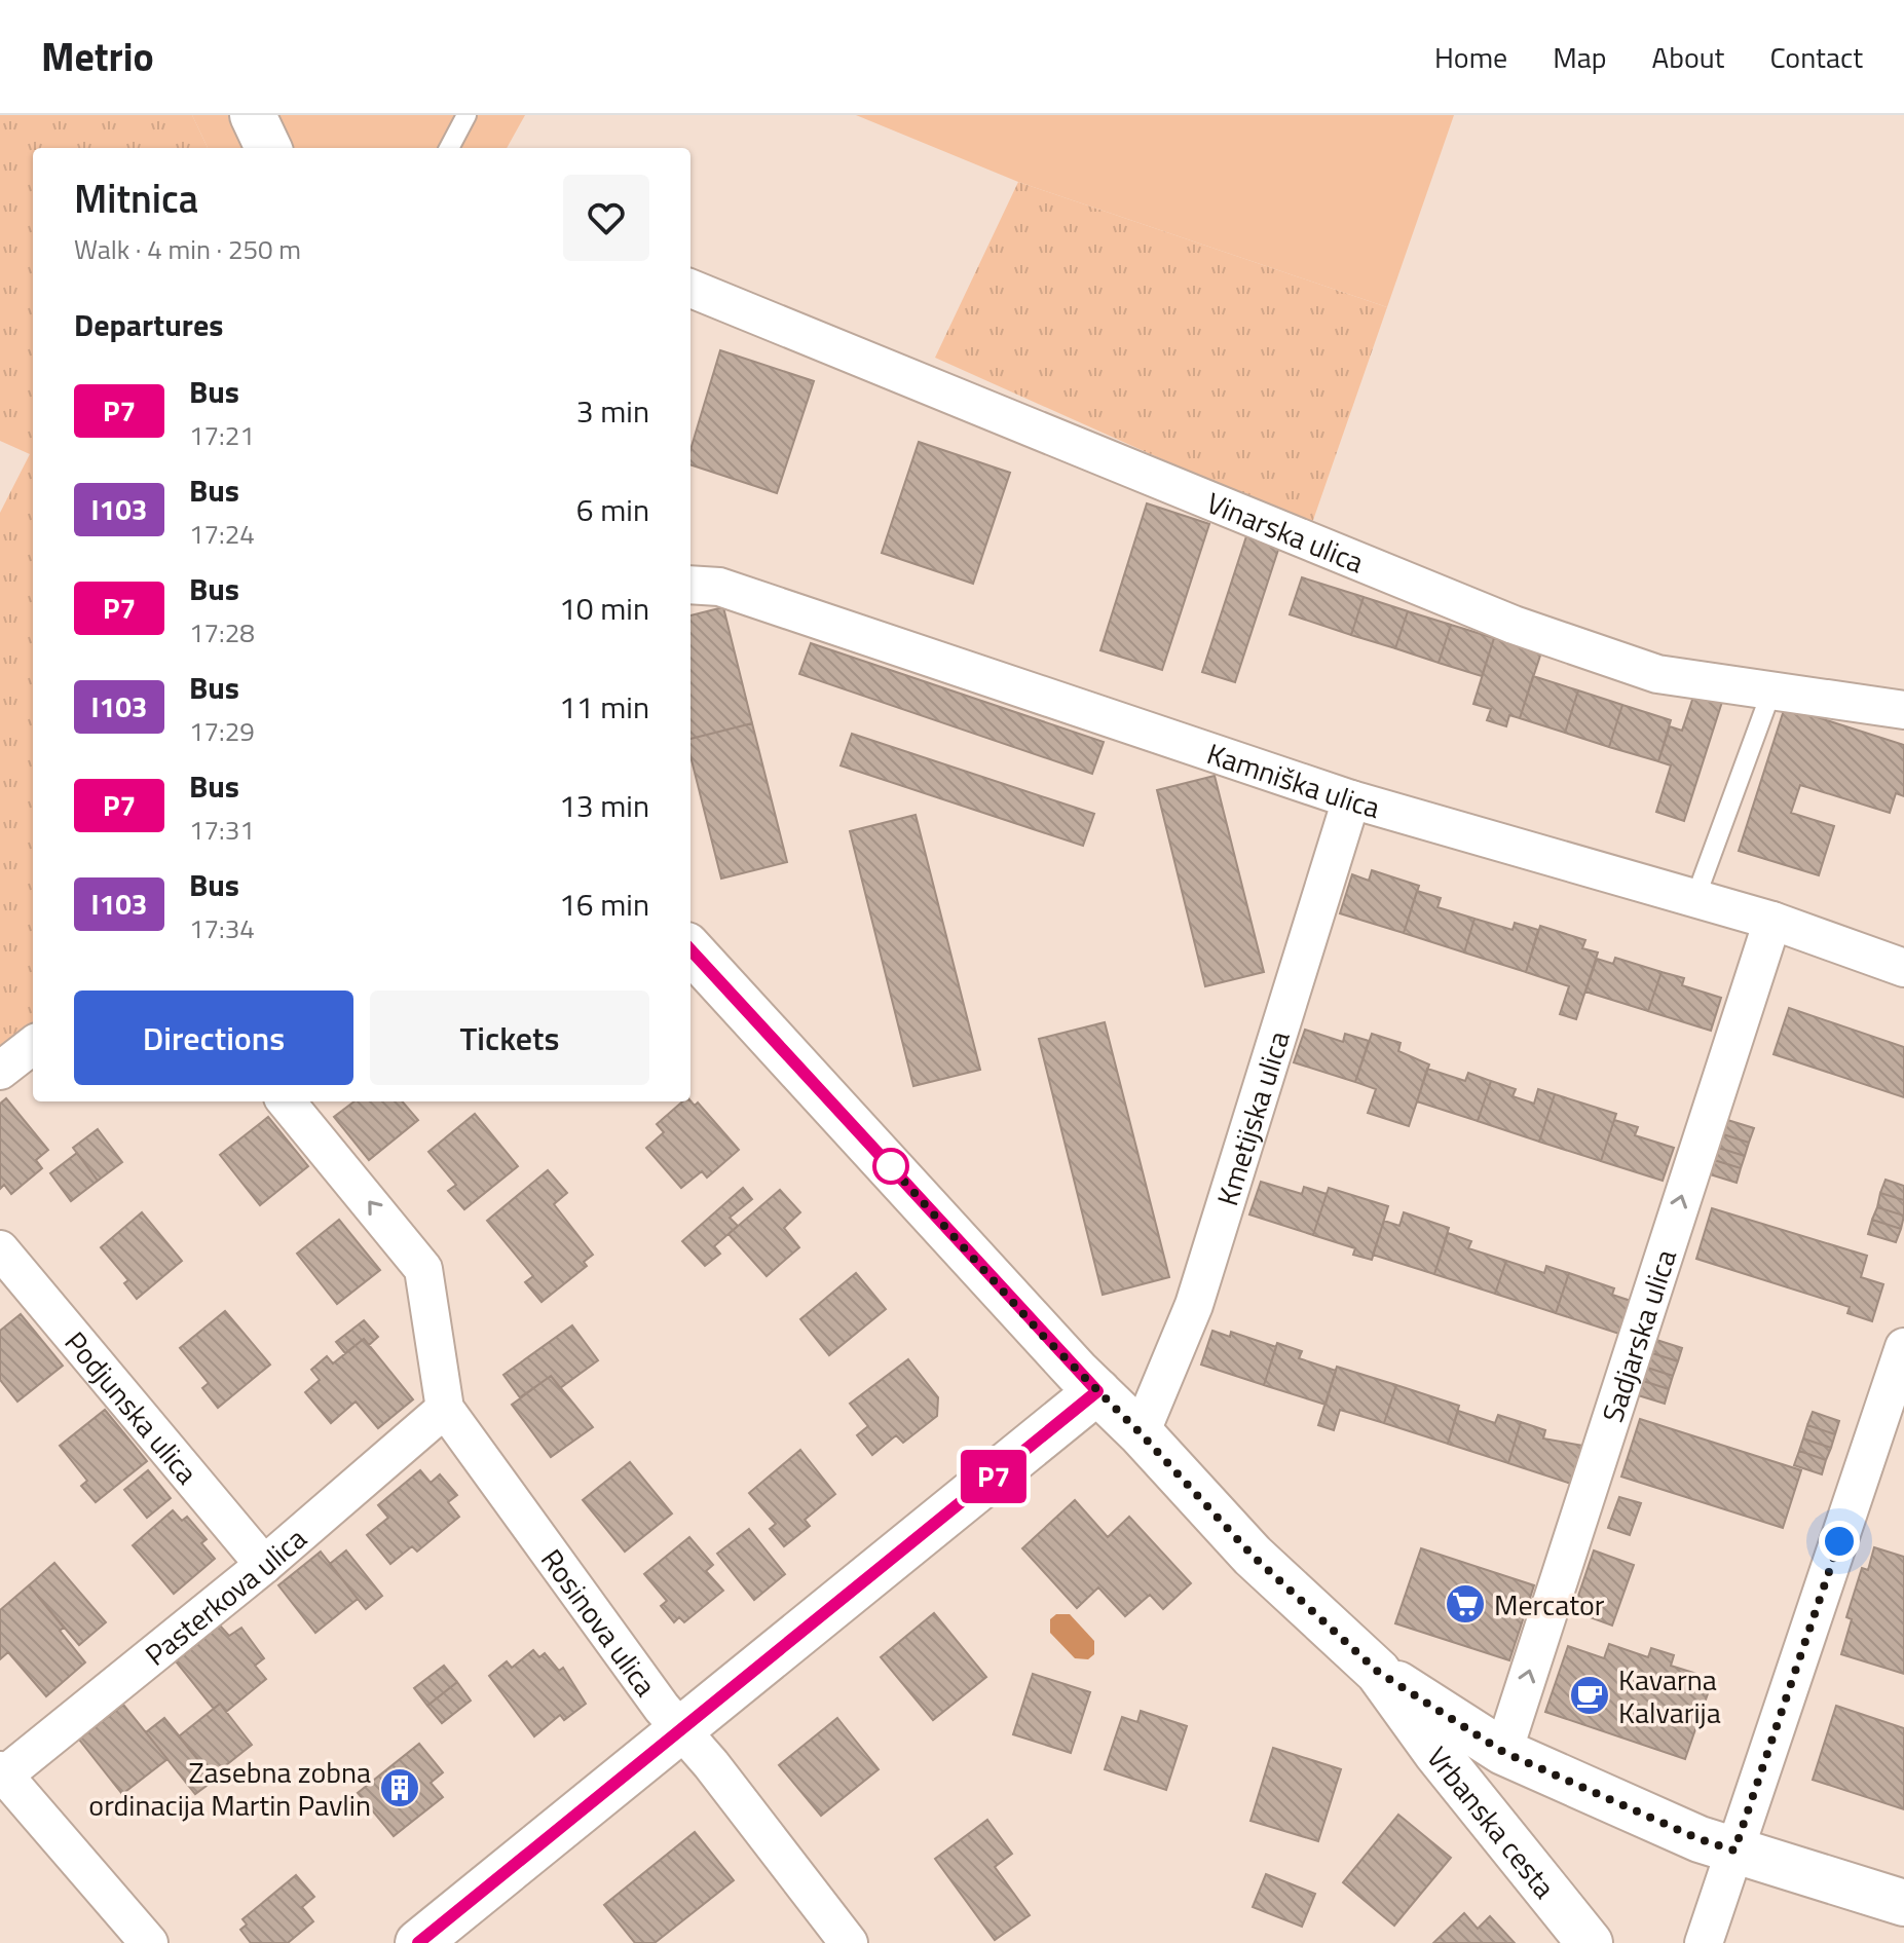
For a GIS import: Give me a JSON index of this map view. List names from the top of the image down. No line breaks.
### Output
{"streets":{"street":["Vinarska ulica","Kamniška ulica","Kmetijska ulica","Sadjarska ulica","Podjunska ulica","Pasterkova ulica","Rosinova ulica","Vrbanska cesta"]},"crossings":[["Kamniška ulica","Kmetijska ulica"],["Kamniška ulica","Sadjarska ulica"],["Kmetijska ulica","Vrbanska cesta"],["Podjunska ulica","Pasterkova ulica"],["Pasterkova ulica","Rosinova ulica"]],"places":{"supermarket":["Mercator"],"cafe":["Kavarna Kalvarija"],"building":["Zasebna zobna ordinacija Martin Pavlin"]},"lines":["bus line P7"],"page":{"header":"Metrio","nav":["Home","Map","About","Contact"],"on_map":"P7","heading":[["Mitnica","Walk · 4 min · 250 m"],"Departures"],"list":[{"mark":"P7","name":"Bus","note":"17:21","value":"3 min"},{"mark":"I103","name":"Bus","note":"17:24","value":"6 min"},{"mark":"P7","name":"Bus","note":"17:28","value":"10 min"},{"mark":"I103","name":"Bus","note":"17:29","value":"11 min"},{"mark":"P7","name":"Bus","note":"17:31","value":"13 min"},{"mark":"I103","name":"Bus","note":"17:34","value":"16 min"}],"buttons":["Directions","Tickets"]}}
